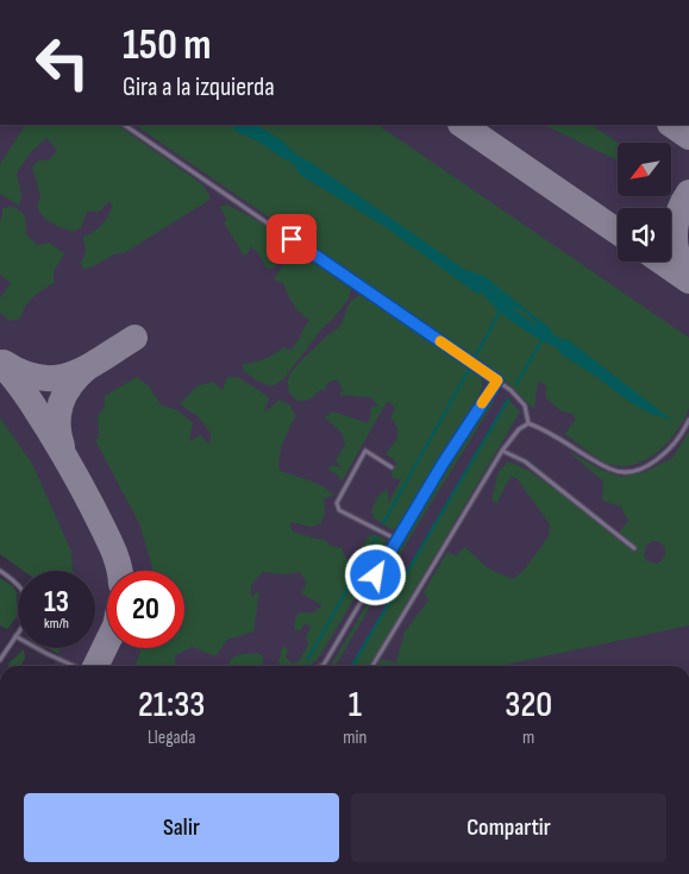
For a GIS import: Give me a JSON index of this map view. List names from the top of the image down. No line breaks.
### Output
{"north":"bottom left","page":{"turn":["150 m","Gira a la izquierda"],"speed":"13 km/h","limit":"20","eta":["21:33","Llegada","1","min","320","m"],"buttons":["Salir","Compartir"]}}
